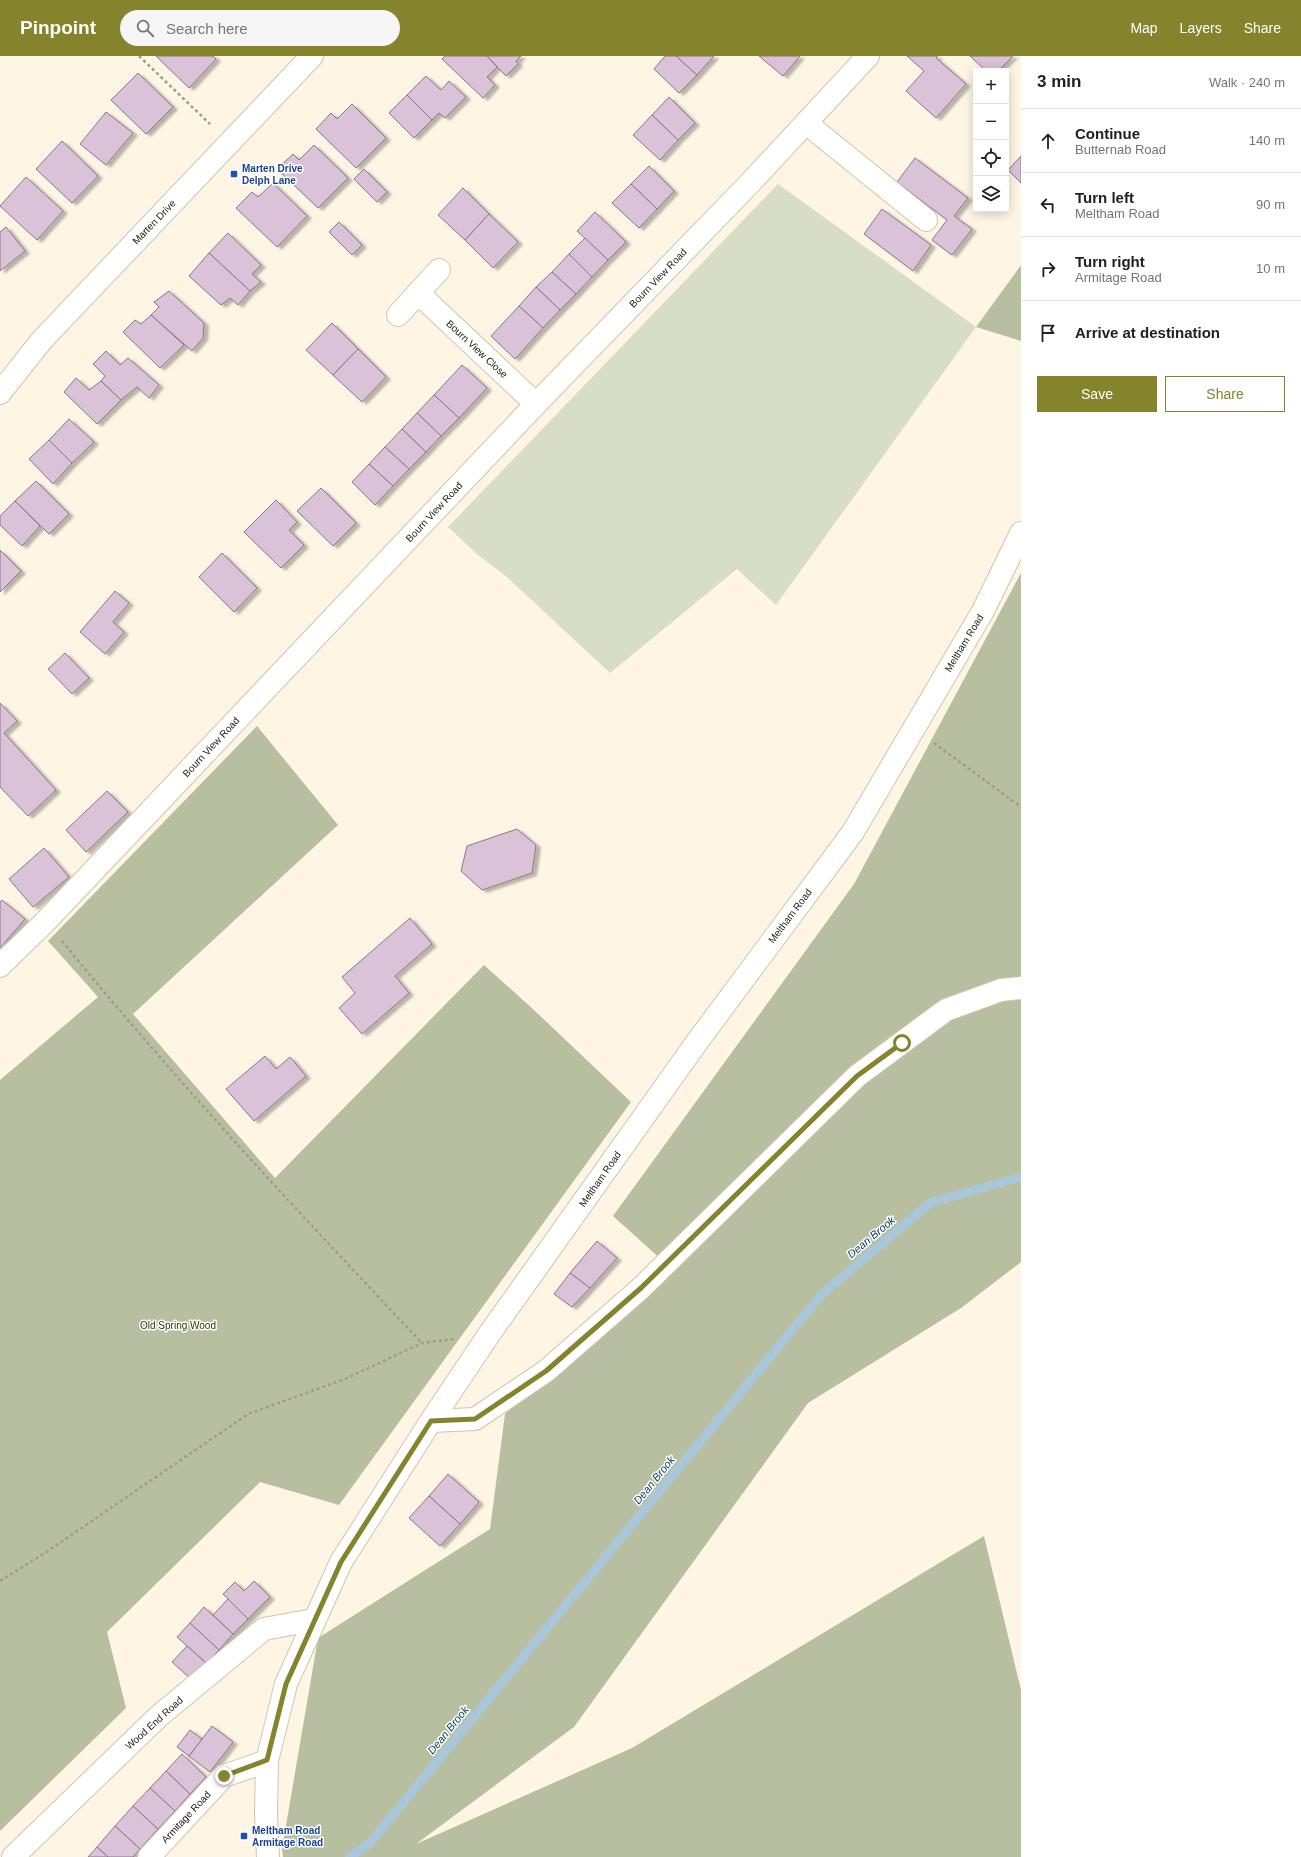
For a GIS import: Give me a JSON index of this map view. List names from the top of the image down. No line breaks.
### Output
{"streets":{"street":["Marten Drive","Bourn View Road","Bourn View Close","Meltham Road","Wood End Road","Armitage Road"]},"crossings":[["Bourn View Road","Bourn View Close"],["Meltham Road","Wood End Road"],["Meltham Road","Armitage Road"]],"water":["Dean Brook"],"parks":["Old Spring Wood"],"places":{"transit":["Marten Drive Delph Lane","Meltham Road Armitage Road"]},"page":{"header":"Pinpoint","search":"Search here","nav":["Map","Layers","Share"],"heading":["3 min","Walk · 240 m"],"map_buttons":["+","−"],"list":[["Continue","Butternab Road","140 m"],["Turn left","Meltham Road","90 m"],["Turn right","Armitage Road","10 m"],"Arrive at destination"],"buttons":["Save","Share"]}}
